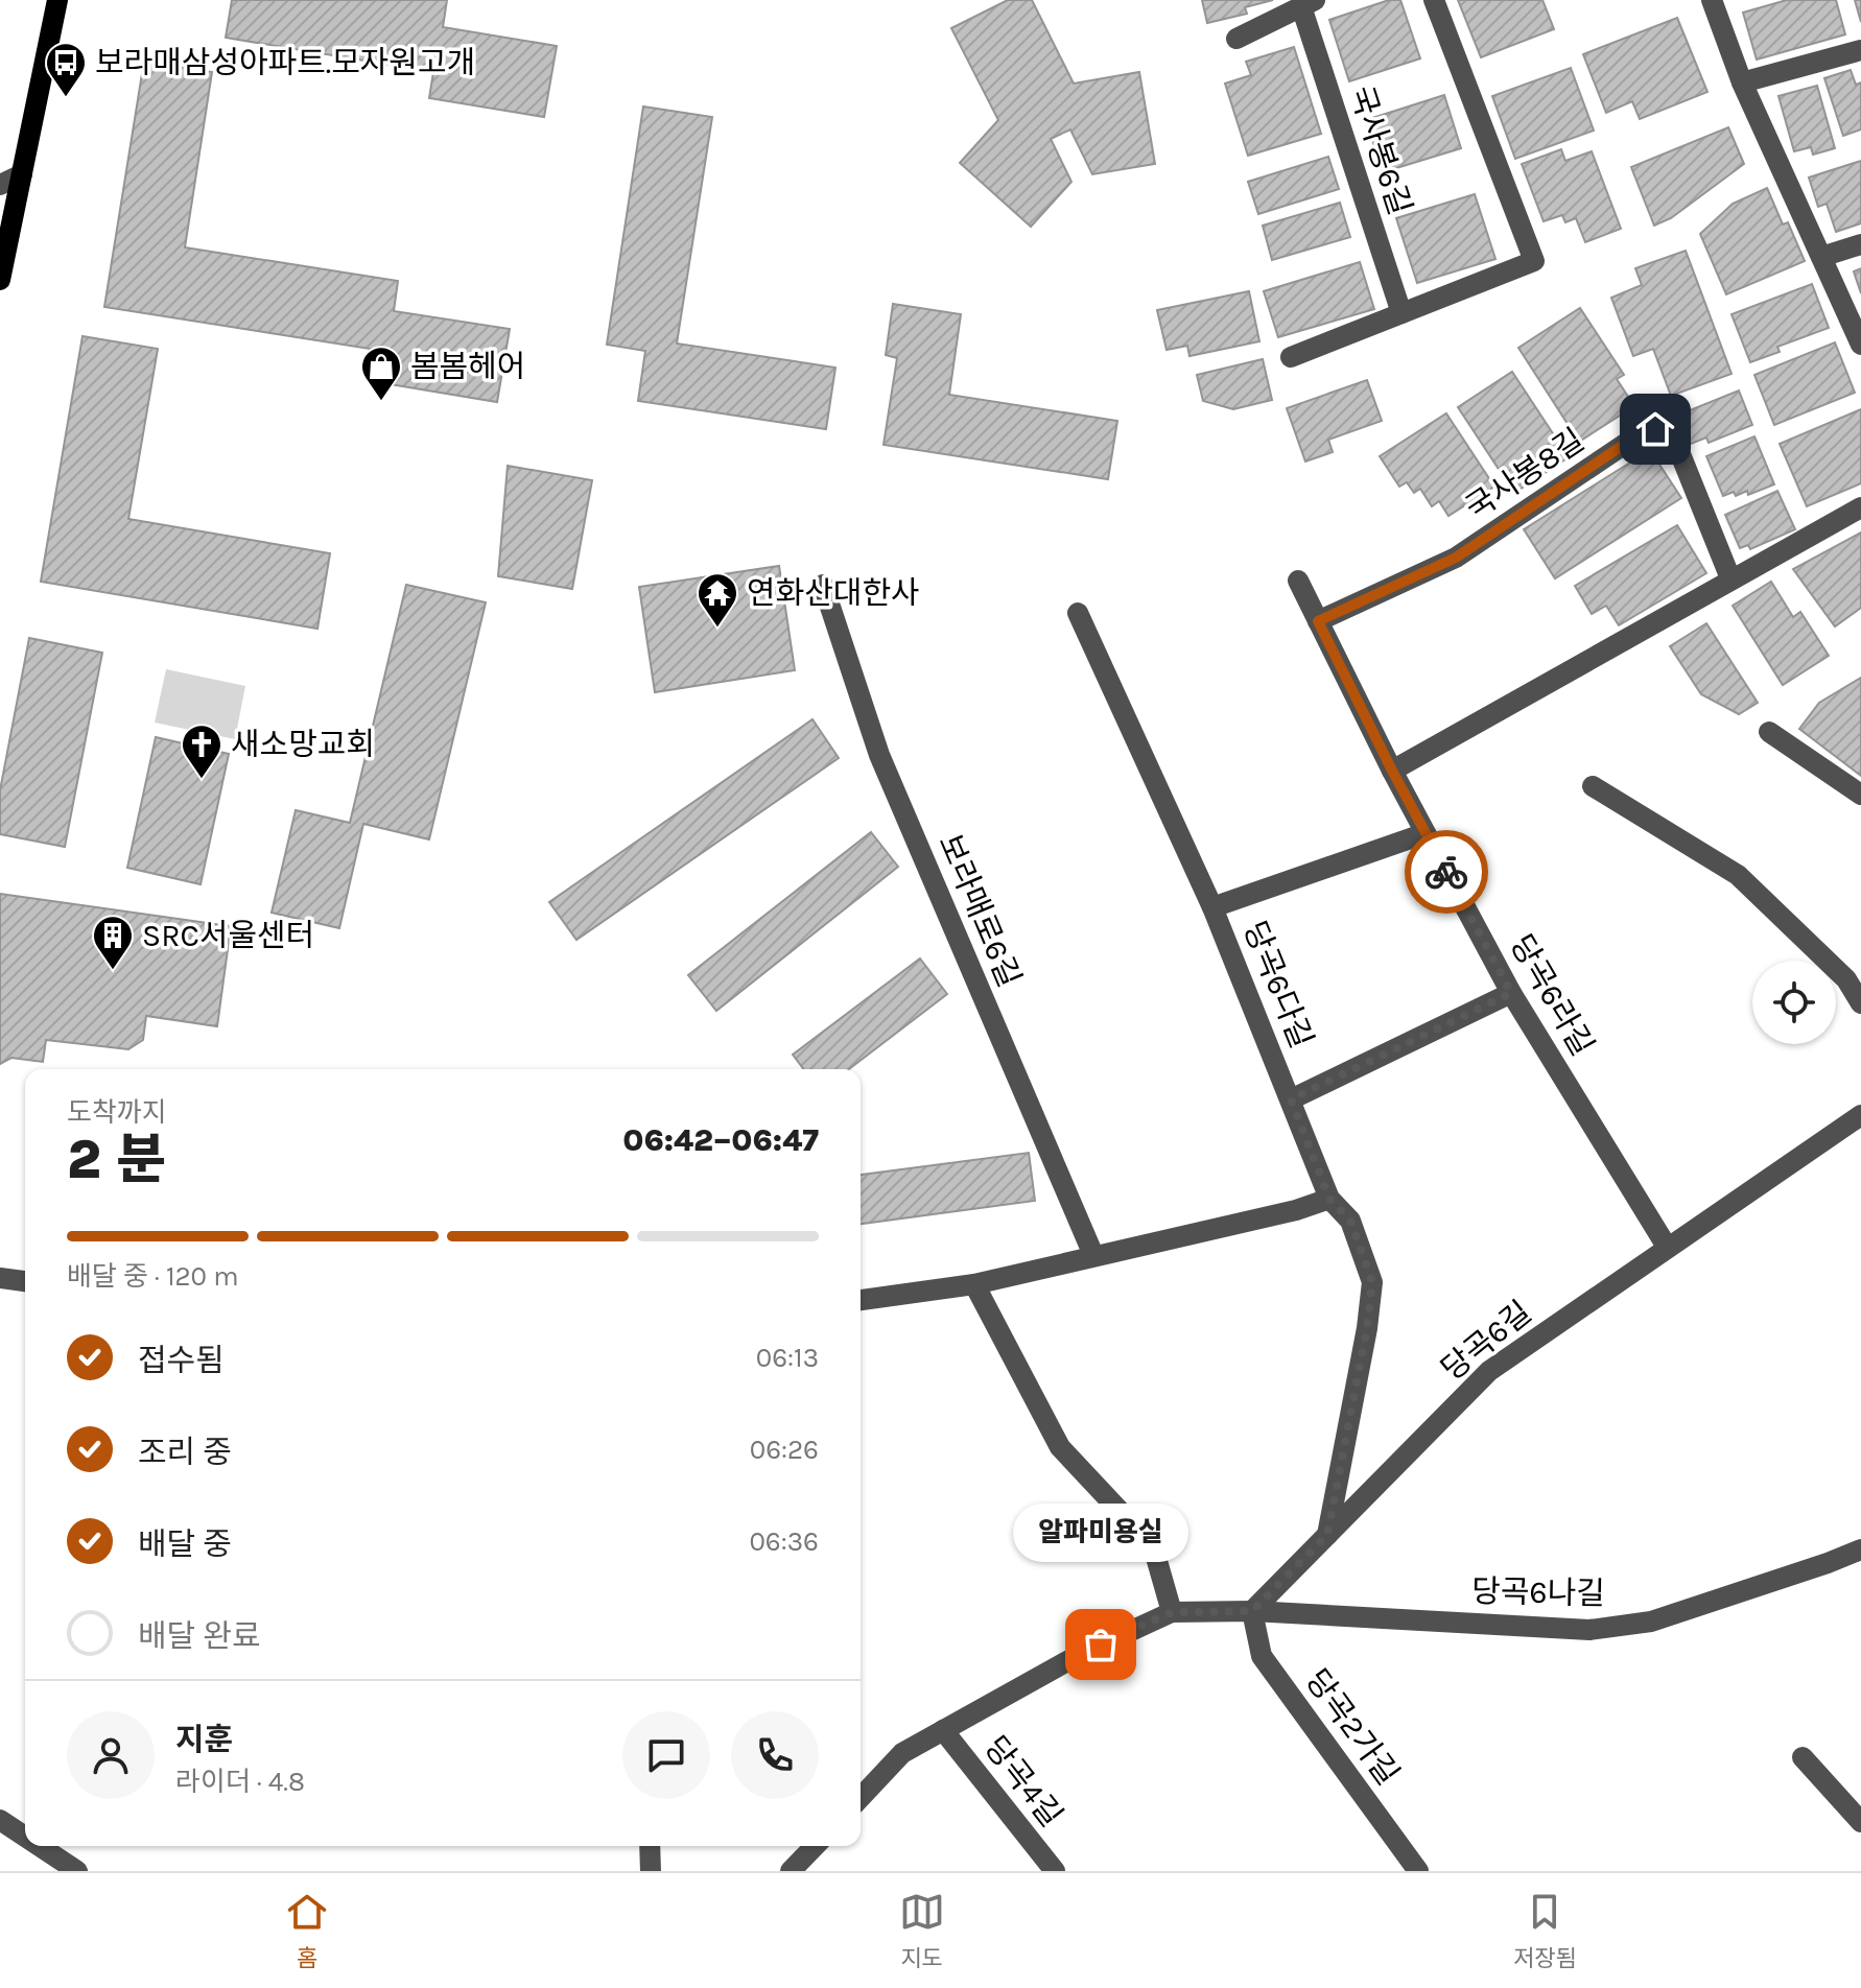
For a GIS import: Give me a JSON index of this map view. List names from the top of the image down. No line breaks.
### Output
{"streets":{"street":["국사봉6길","국사봉8길","보라매로6길","당곡6다길","당곡6라길","당곡6길","당곡6나길","당곡2가길","당곡4길"]},"crossings":[["국사봉8길","당곡6라길"],["당곡6다길","당곡6길"],["당곡6라길","당곡6길"],["당곡6길","당곡6나길"],["당곡6길","당곡2가길"],["당곡6나길","당곡2가길"]],"places":{"bus stop":["보라매삼성아파트.모자원고개"],"shop":["봄봄헤어"],"temple":["연화산대한사"],"church":["새소망교회"],"building":["SRC서울센터"],"other":["알파미용실"]},"page":{"heading":["2 분","도착까지","06:42–06:47"],"panel":["지훈","라이더 · 4.8"],"bar":"배달 중 · 120 m","list":[["접수됨","06:13"],["조리 중","06:26"],["배달 중","06:36"],"배달 완료"],"bubble":"알파미용실","tabs":["홈","지도","저장됨"]}}
